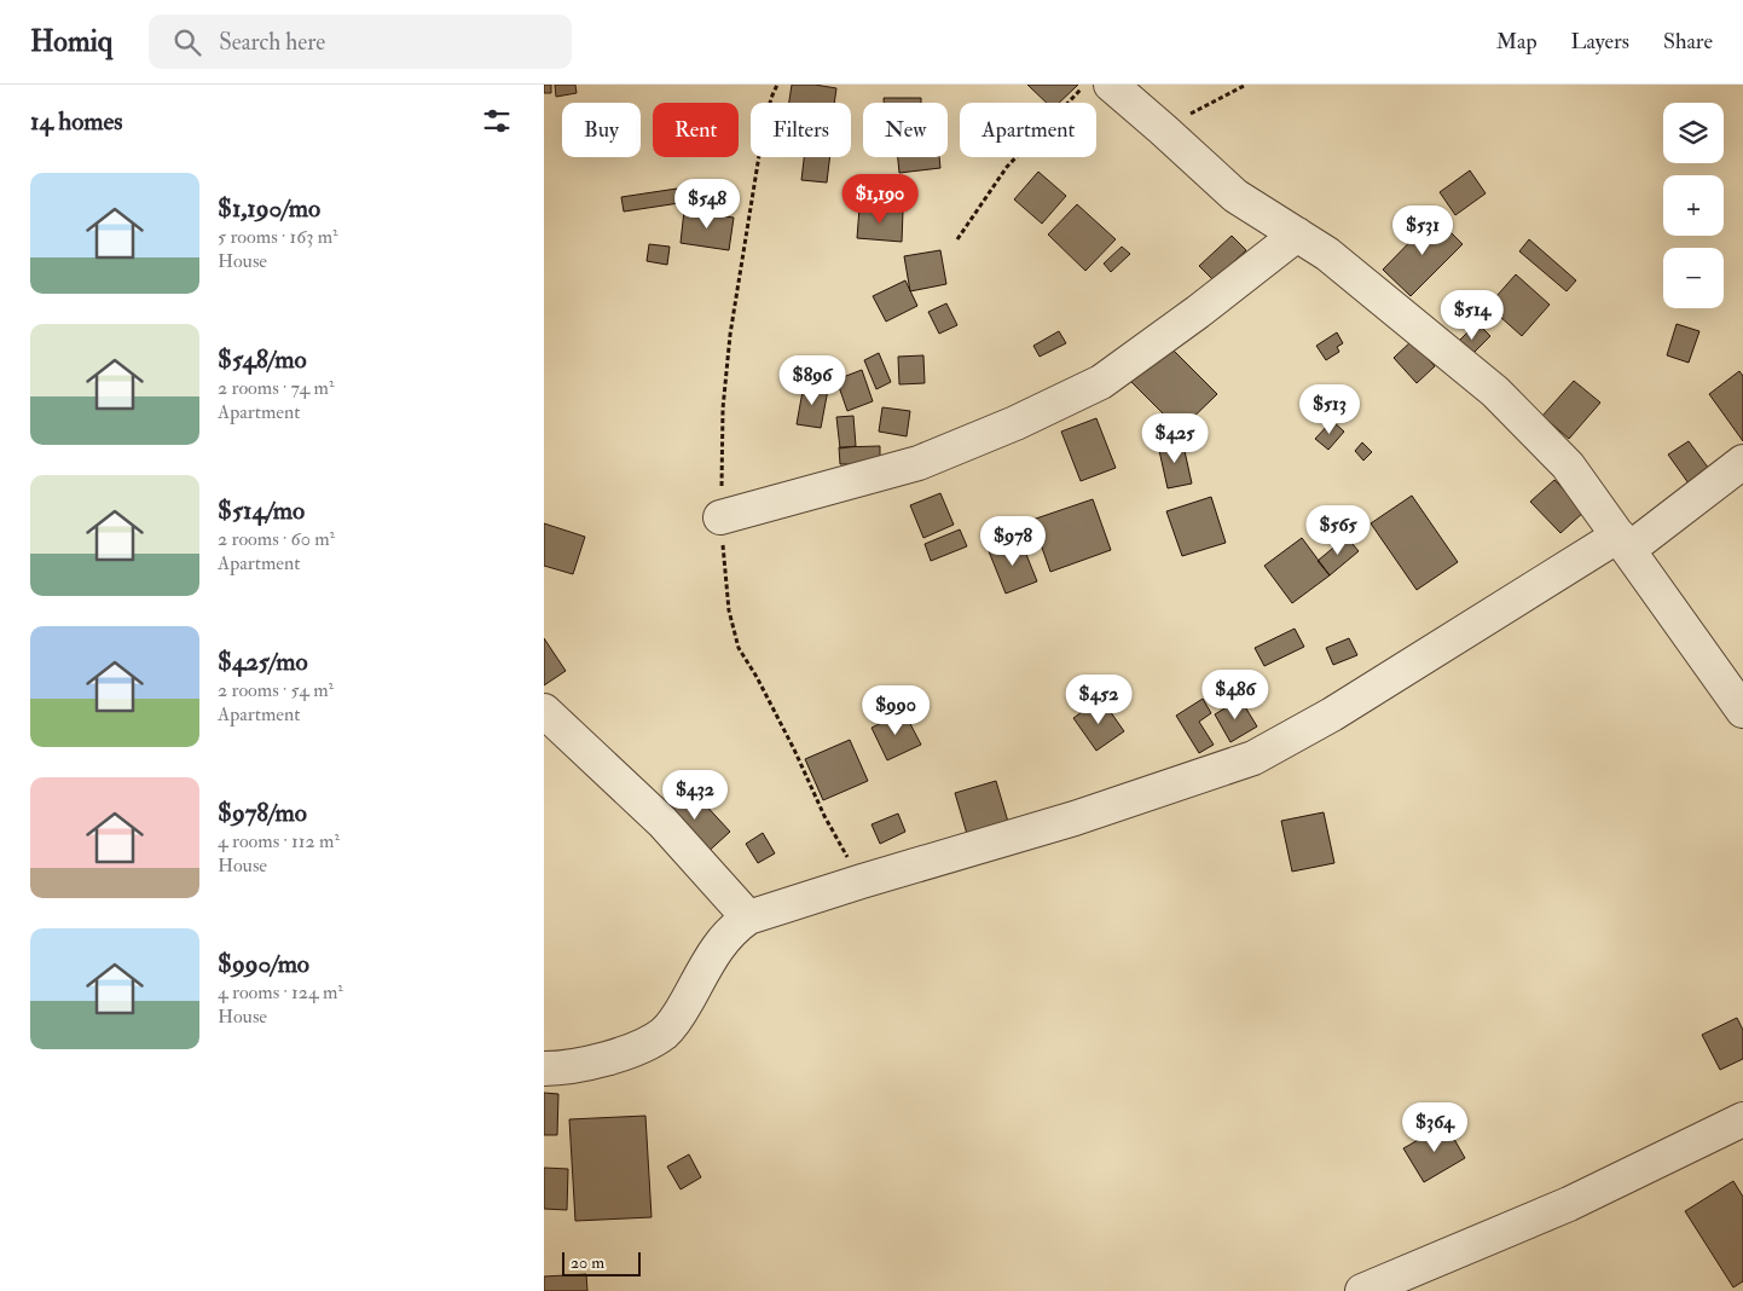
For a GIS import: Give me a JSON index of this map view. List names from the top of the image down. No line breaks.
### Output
{"scale_bar":"20 m","page":{"header":"Homiq","search":"Search here","nav":["Map","Layers","Share"],"heading":"14 homes","map_buttons":["+","−"],"chip":["Buy","Rent","Filters","New","Apartment"],"list":[{"name":"$1,190/mo","note":"5 rooms · 163 m² · House"},{"name":"$548/mo","note":"2 rooms · 74 m² · Apartment"},{"name":"$514/mo","note":"2 rooms · 60 m² · Apartment"},{"name":"$425/mo","note":"2 rooms · 54 m² · Apartment"},{"name":"$978/mo","note":"4 rooms · 112 m² · House"},{"name":"$990/mo","note":"4 rooms · 124 m² · House"}],"price":["$1,190","$548","$531","$514","$896","$513","$425","$565","$978","$486","$452","$990","$432","$364"],"scale":"20 m"}}
